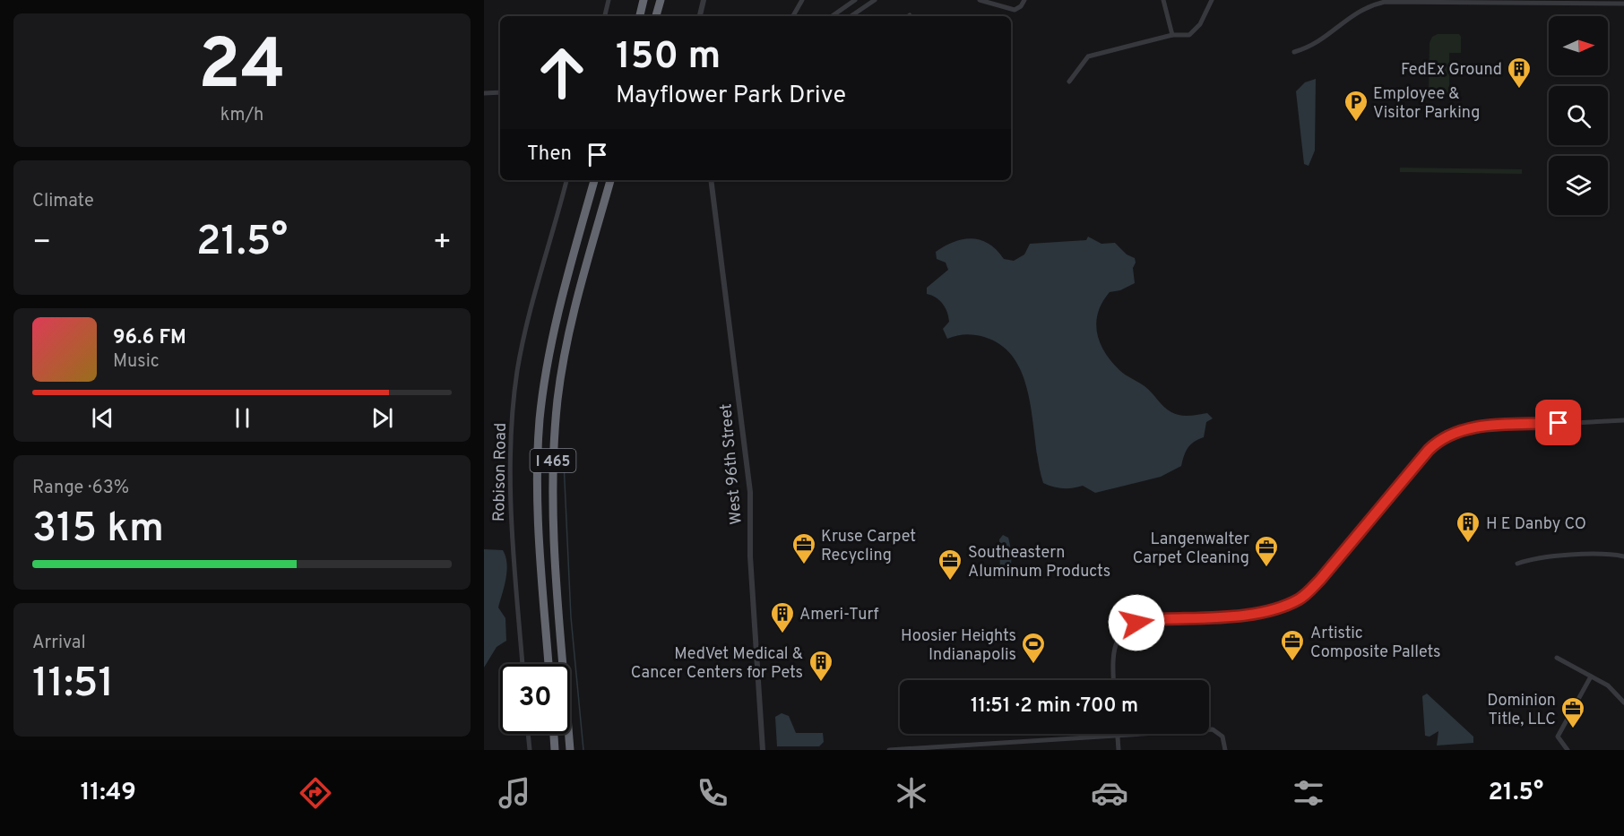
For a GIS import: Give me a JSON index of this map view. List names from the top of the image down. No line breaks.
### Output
{"streets":{"highway":["I 465"],"street":["West 96th Street","Robison Road"]},"places":{"building":["FedEx Ground","H E Danby CO","Ameri-Turf","MedVet Medical & Cancer Centers for Pets"],"parking":["Employee & Visitor Parking"],"office":["Kruse Carpet Recycling","Langenwalter Carpet Cleaning","Southeastern Aluminum Products","Artistic Composite Pallets","Dominion Title, LLC"],"sports":["Hoosier Heights Indianapolis"]},"north":"right","page":{"tile":[["24","km/h"],"Climate",["Range · 63%","315 km"],["Arrival","11:51"]],"turn":["150 m","Mayflower Park Drive"],"then":"Then","heat":["−","21.5°","+"],"song":["96.6 FM","Music"],"limit":"30","trip":"11:51 · 2 min · 700 m","tabs":["11:49","21.5°"]}}
